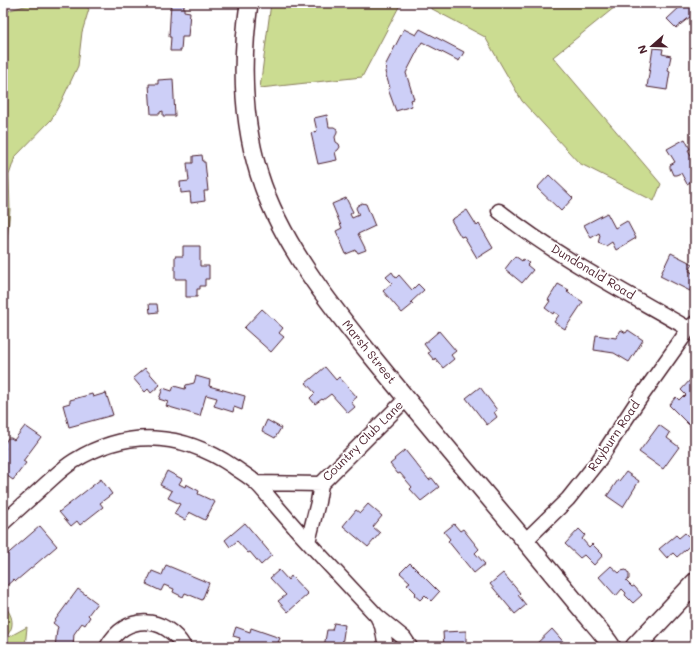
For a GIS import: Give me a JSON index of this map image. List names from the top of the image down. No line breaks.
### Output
{"streets":{"street":["Dundonald Road","Marsh Street","Rayburn Road","Country Club Lane"]},"crossings":[["Dundonald Road","Rayburn Road"],["Marsh Street","Rayburn Road"],["Marsh Street","Country Club Lane"]],"north":"left"}
